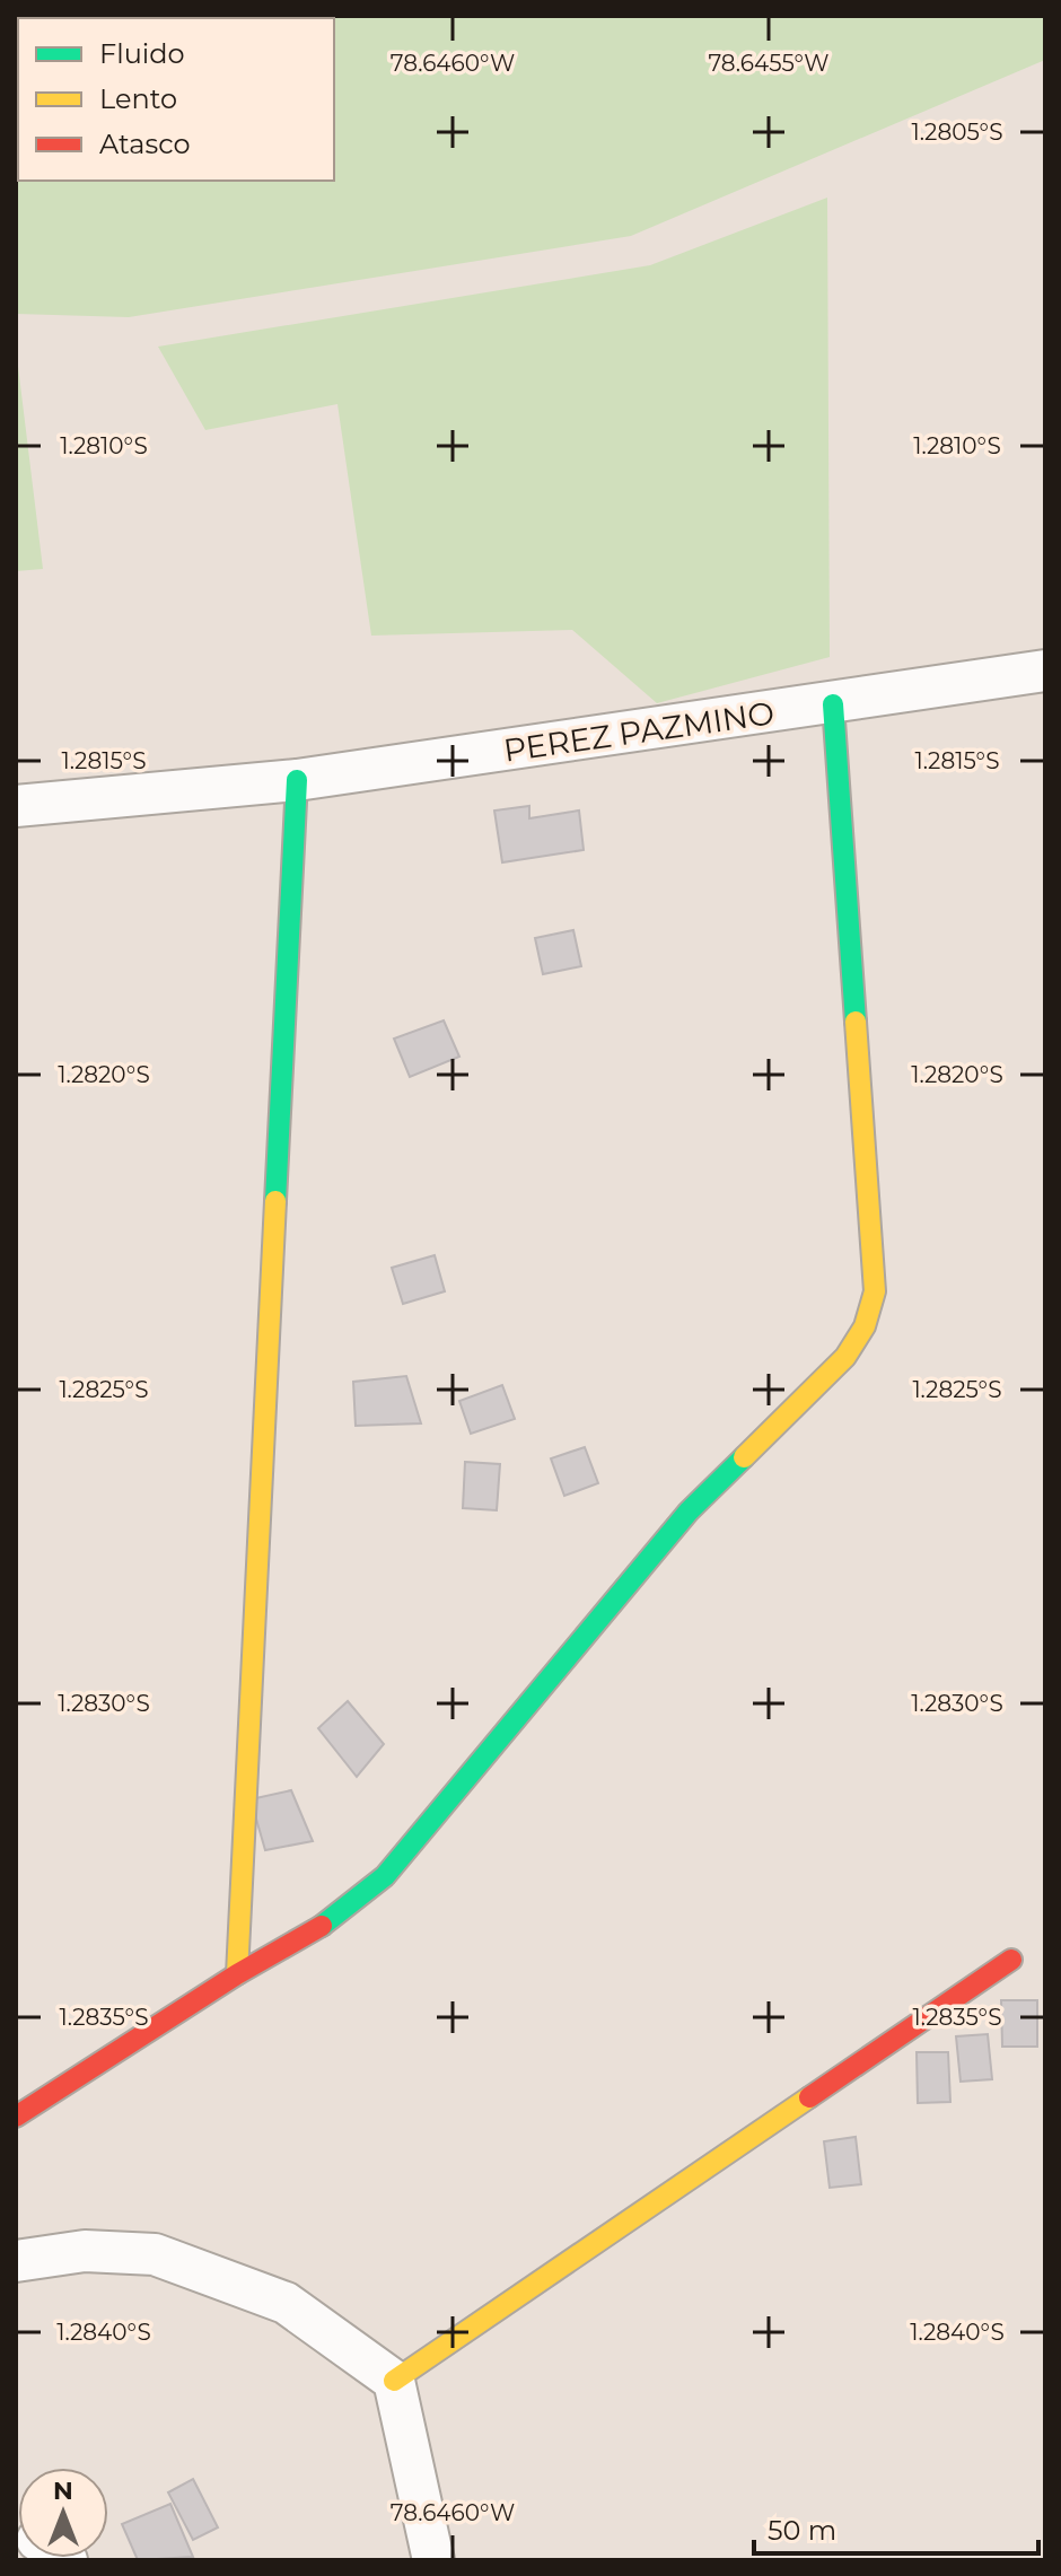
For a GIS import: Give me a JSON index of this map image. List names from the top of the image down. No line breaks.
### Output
{"streets":{"street":["PEREZ PAZMINO"]},"legend":["Fluido","Lento","Atasco"],"scale_bar":"50 m","north":"top","coordinates":["78.6460°W","78.6455°W","1.2805°S","1.2810°S","1.2815°S","1.2820°S","1.2825°S","1.2830°S","1.2835°S","1.2840°S"]}
